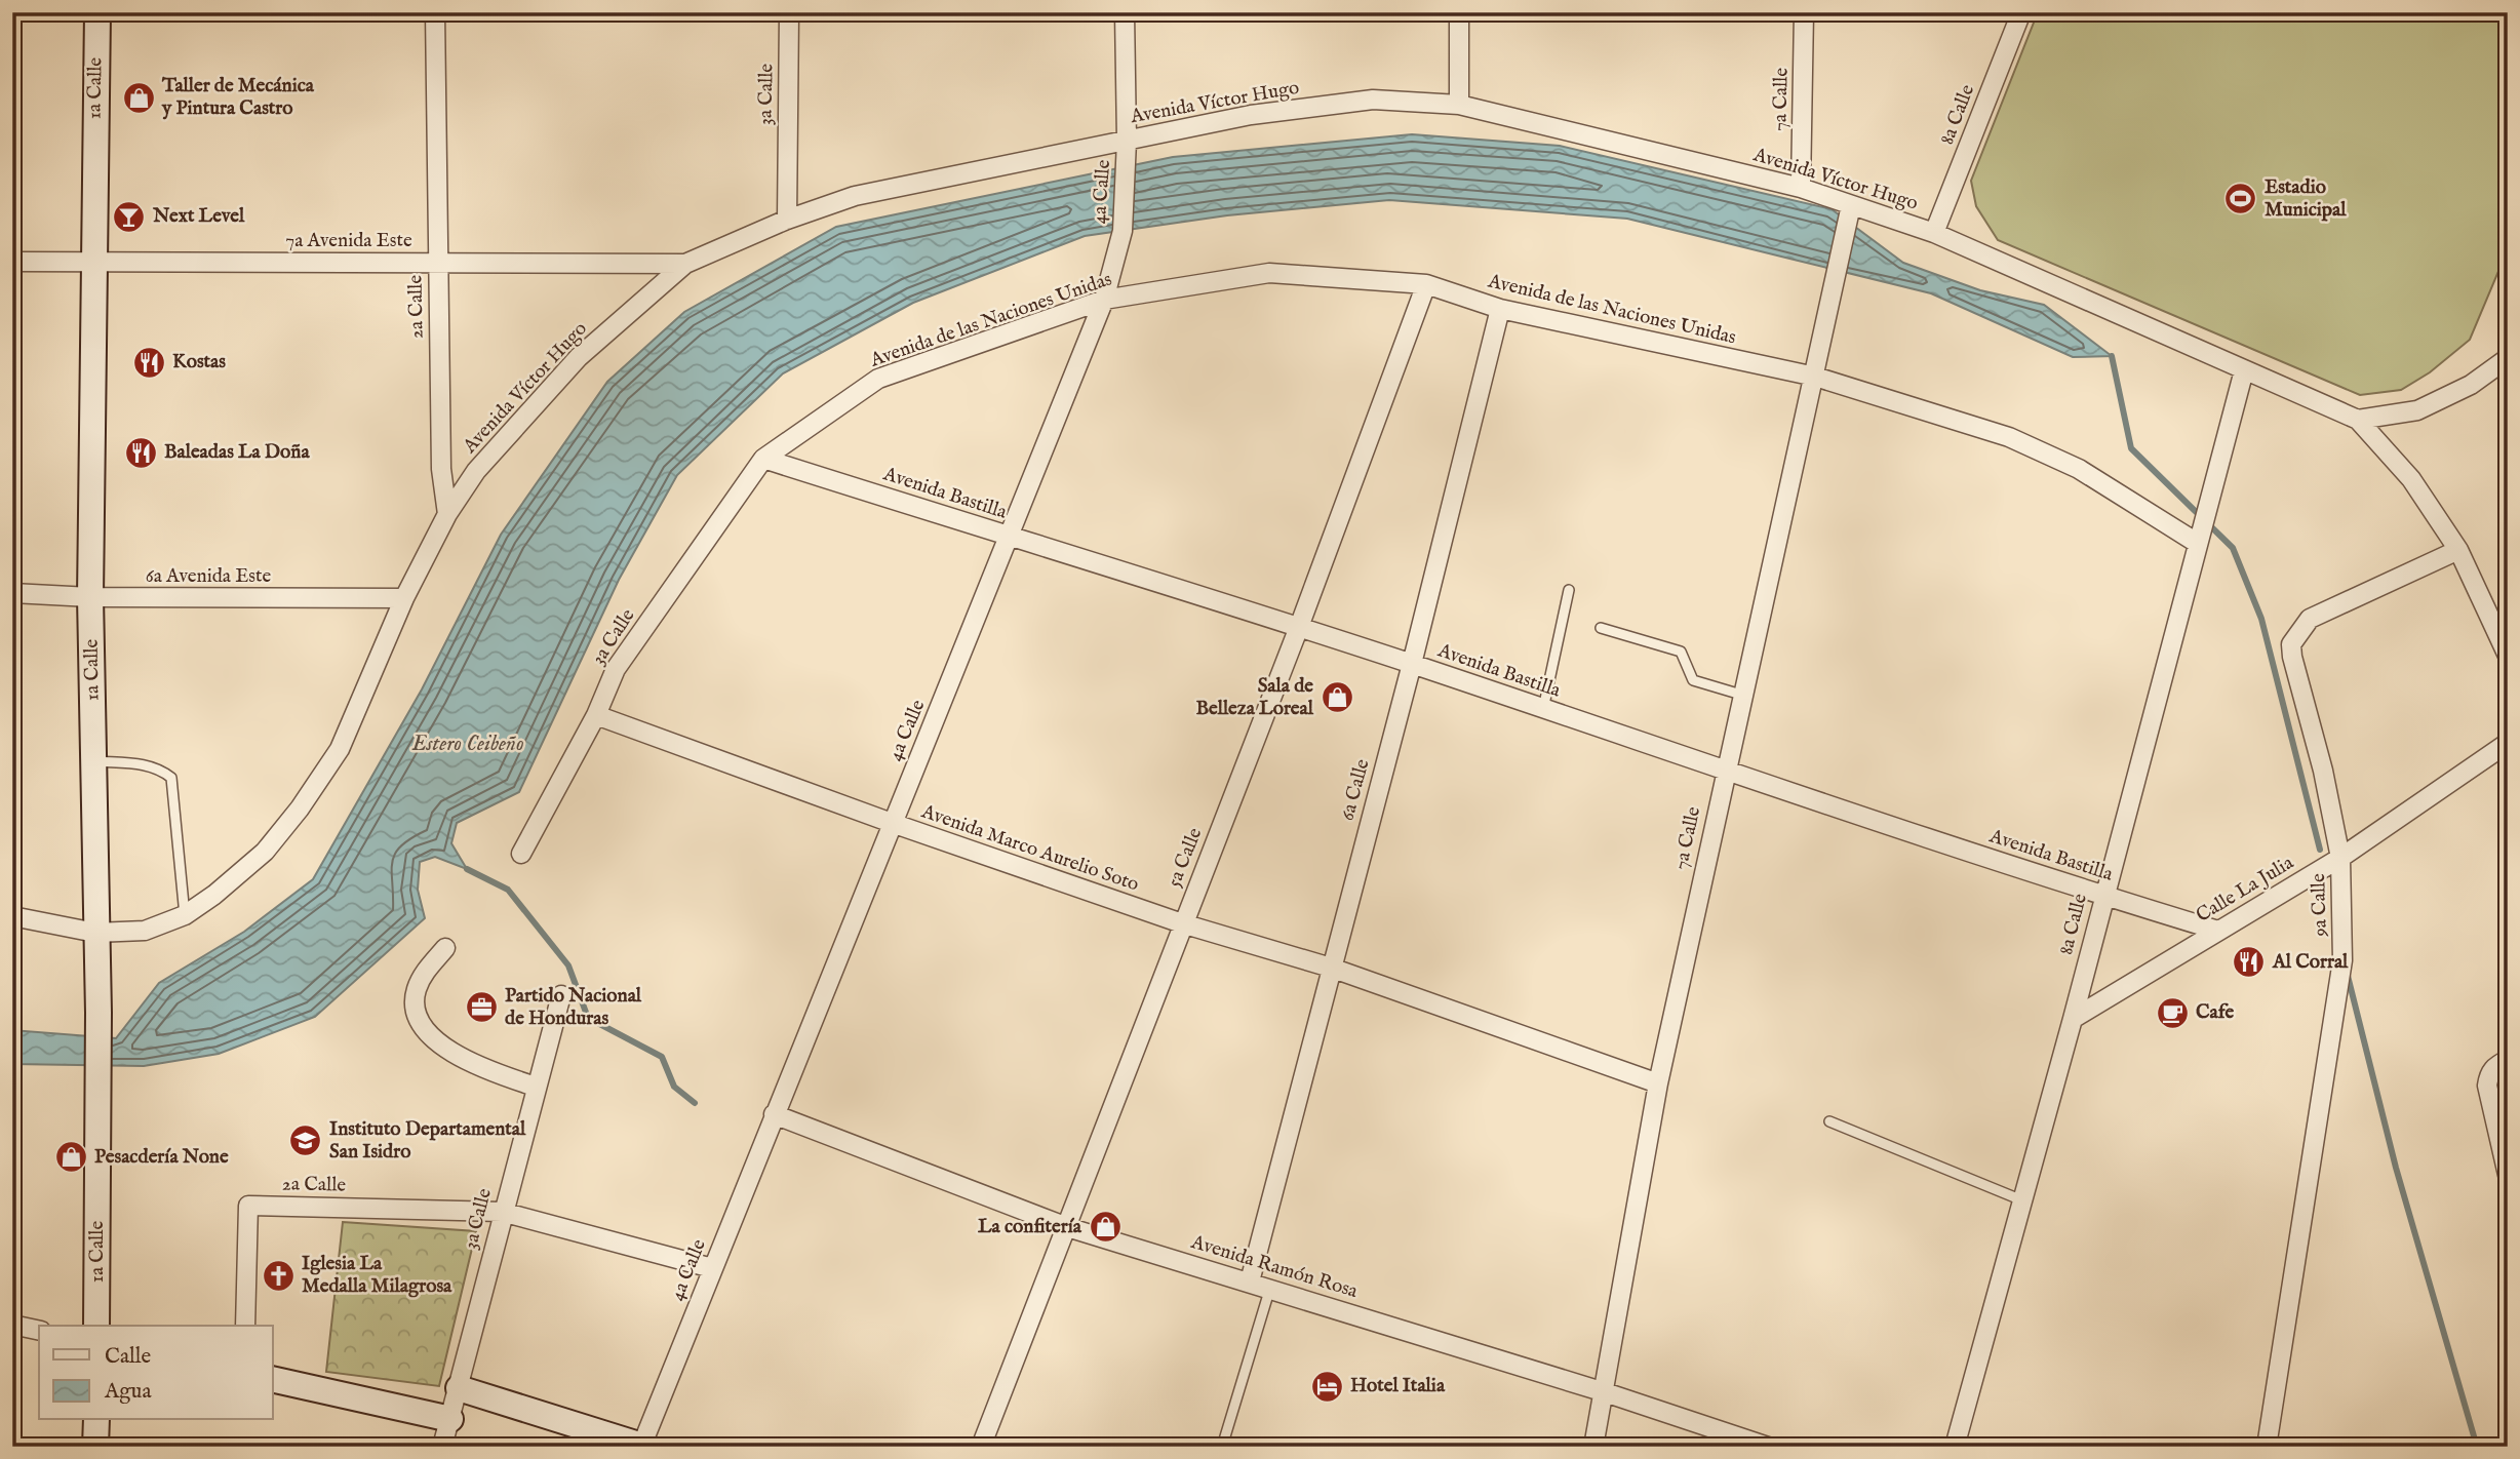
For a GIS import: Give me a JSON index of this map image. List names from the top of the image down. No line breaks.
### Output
{"streets":{"street":["1a Calle","3a Calle","7a Calle","Avenida Víctor Hugo","8a Calle","4a Calle","7a Avenida Este","2a Calle","Avenida de las Naciones Unidas","Avenida Bastilla","6a Avenida Este","6a Calle","Avenida Marco Aurelio Soto","5a Calle","Calle La Julia","9a Calle","Avenida Ramón Rosa"]},"crossings":[["1a Calle","Avenida Víctor Hugo"],["1a Calle","7a Avenida Este"],["1a Calle","6a Avenida Este"],["3a Calle","Avenida Víctor Hugo"],["3a Calle","2a Calle"],["3a Calle","Avenida de las Naciones Unidas"],["3a Calle","Avenida Bastilla"],["3a Calle","Avenida Marco Aurelio Soto"],["7a Calle","Avenida Víctor Hugo"],["7a Calle","Avenida de las Naciones Unidas"],["7a Calle","Avenida Bastilla"],["7a Calle","Avenida Marco Aurelio Soto"],["7a Calle","Avenida Ramón Rosa"],["Avenida Víctor Hugo","8a Calle"],["Avenida Víctor Hugo","4a Calle"],["Avenida Víctor Hugo","7a Avenida Este"],["Avenida Víctor Hugo","2a Calle"],["Avenida Víctor Hugo","6a Avenida Este"],["Avenida Víctor Hugo","9a Calle"],["8a Calle","Avenida de las Naciones Unidas"],["8a Calle","Avenida Bastilla"],["8a Calle","Calle La Julia"],["4a Calle","Avenida de las Naciones Unidas"],["4a Calle","Avenida Bastilla"],["4a Calle","Avenida Marco Aurelio Soto"],["4a Calle","Avenida Ramón Rosa"],["7a Avenida Este","2a Calle"],["Avenida de las Naciones Unidas","Avenida Bastilla"],["Avenida de las Naciones Unidas","6a Calle"],["Avenida de las Naciones Unidas","5a Calle"],["Avenida Bastilla","6a Calle"],["Avenida Bastilla","5a Calle"],["Avenida Bastilla","Calle La Julia"],["6a Calle","Avenida Marco Aurelio Soto"],["6a Calle","Avenida Ramón Rosa"],["Avenida Marco Aurelio Soto","5a Calle"],["5a Calle","Avenida Ramón Rosa"],["Calle La Julia","9a Calle"]],"water":["Estero Ceibeño"],"places":{"shop":["Taller de Mecánica y Pintura Castro","Sala de Belleza Loreal","Pesacdería None","La confitería"],"sports":["Estadio Municipal"],"bar":["Next Level"],"restaurant":["Kostas","Baleadas La Doña","Al Corral"],"office":["Partido Nacional de Honduras"],"cafe":["Cafe"],"school or university":["Instituto Departamental San Isidro"],"church":["Iglesia La Medalla Milagrosa"],"hotel":["Hotel Italia"]},"legend":["Calle","Agua"]}
